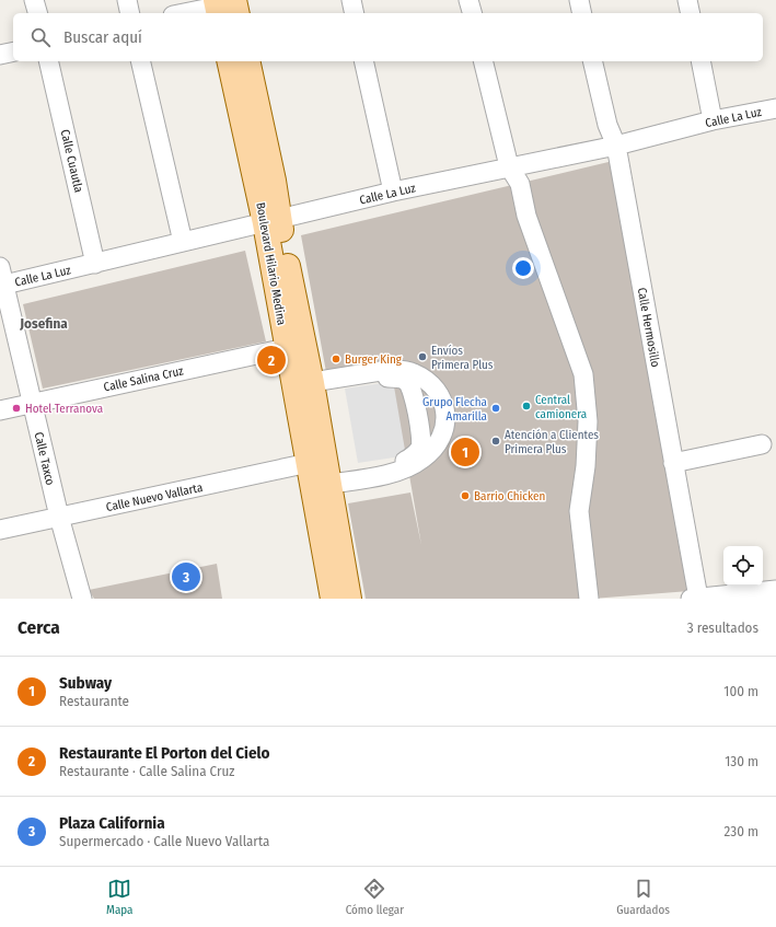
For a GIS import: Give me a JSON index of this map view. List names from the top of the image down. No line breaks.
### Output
{"streets":{"main road":["Boulevard Hilario Medina"],"street":["Calle La Luz","Calle Cuautla","Calle Hermosillo","Calle Salina Cruz","Calle Taxco","Calle Nuevo Vallarta"]},"crossings":[["Calle La Luz","Calle Cuautla"],["Calle La Luz","Boulevard Hilario Medina"],["Calle La Luz","Calle Hermosillo"],["Calle La Luz","Calle Taxco"],["Boulevard Hilario Medina","Calle Salina Cruz"],["Boulevard Hilario Medina","Calle Nuevo Vallarta"],["Calle Salina Cruz","Calle Taxco"],["Calle Taxco","Calle Nuevo Vallarta"]],"districts":["Josefina"],"places":["Envíos Primera Plus","Burger King","Central camionera","Hotel Terranova","Grupo Flecha Amarilla","Atención a Clientes Primera Plus","Barrio Chicken"],"page":{"search":"Buscar aquí","pins":["2","1","3"],"heading":["Cerca","3 resultados"],"list":[{"mark":"1","name":"Subway","note":"Restaurante","value":"100 m"},{"mark":"2","name":"Restaurante El Porton del Cielo","note":"Restaurante · Calle Salina Cruz","value":"130 m"},{"mark":"3","name":"Plaza California","note":"Supermercado · Calle Nuevo Vallarta","value":"230 m"}],"nav":["Mapa","Cómo llegar","Guardados"]}}
